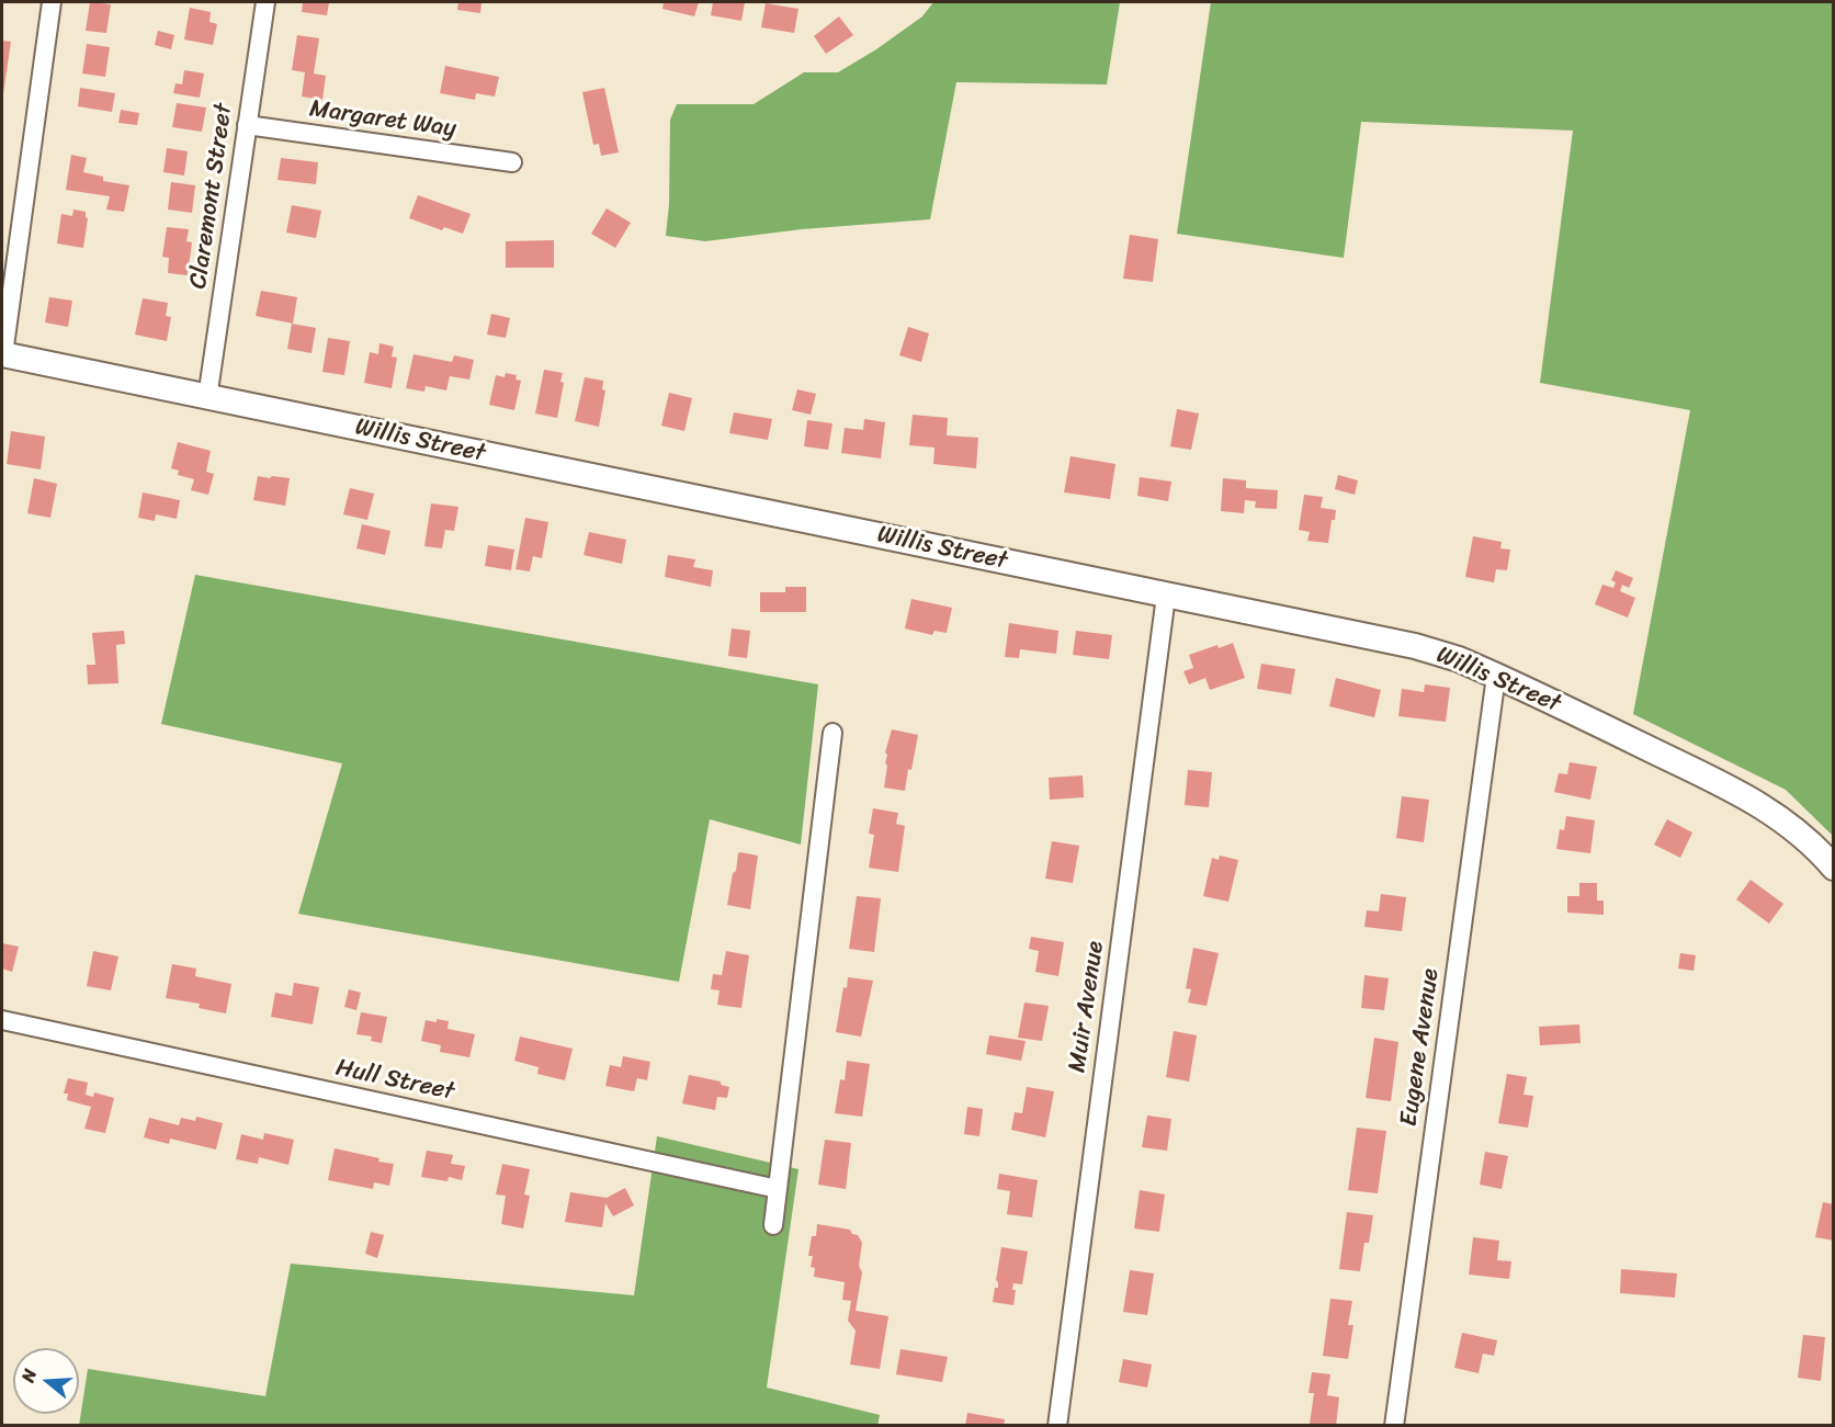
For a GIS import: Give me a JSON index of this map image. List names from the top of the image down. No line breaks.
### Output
{"streets":{"main road":["Willis Street"],"street":["Margaret Way","Claremont Street","Muir Avenue","Eugene Avenue","Hull Street"]},"crossings":[["Margaret Way","Claremont Street"],["Claremont Street","Willis Street"],["Willis Street","Muir Avenue"],["Willis Street","Eugene Avenue"]],"north":"left"}
